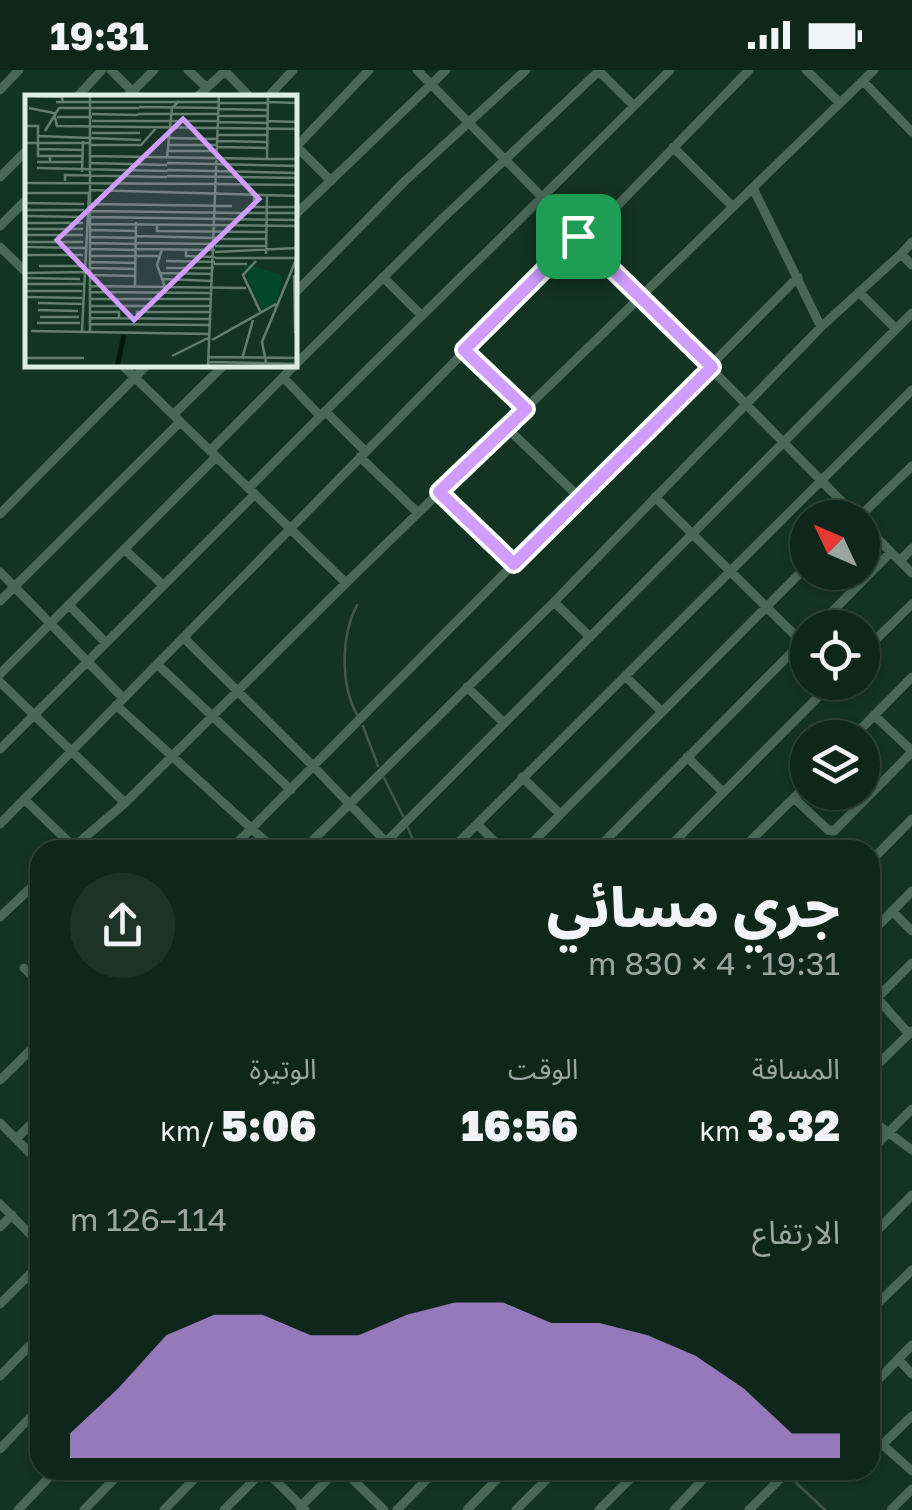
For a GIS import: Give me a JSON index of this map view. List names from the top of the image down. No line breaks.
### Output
{"north":"top left","page":{"status":"19:31","heading":["جري مسائي","19:31 · 4 × 830 m"],"stats":[["المسافة","3.32 km"],["الوقت","16:56"],["الوتيرة","5:06 /km"]],"chart":["الارتفاع","114–126 m"]}}
